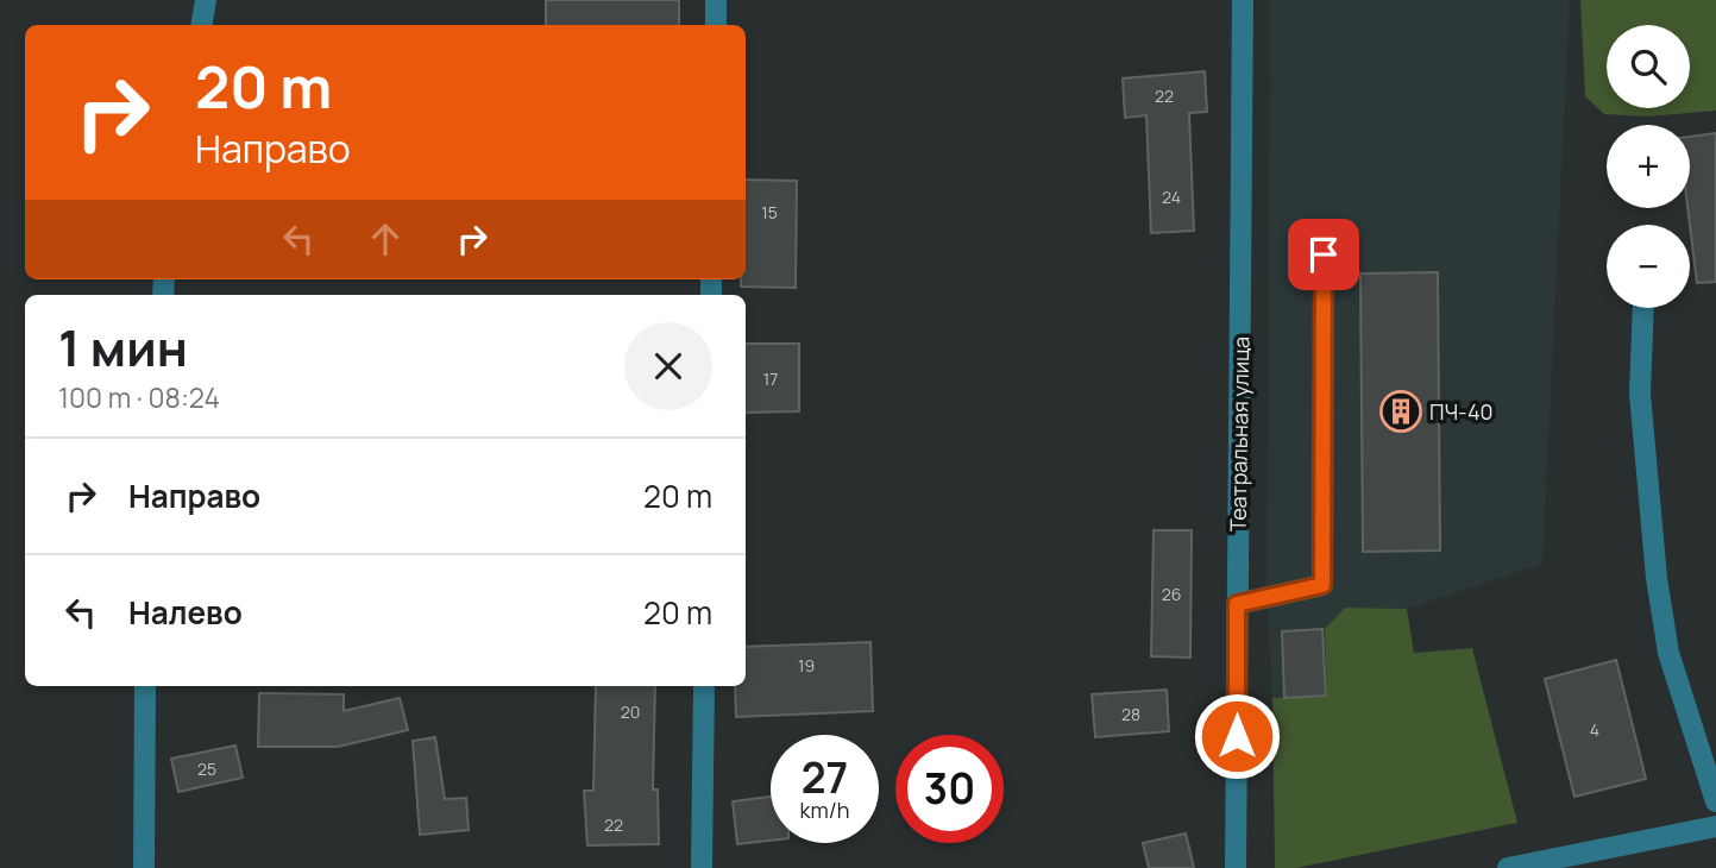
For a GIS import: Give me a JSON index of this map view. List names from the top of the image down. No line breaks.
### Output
{"streets":{"street":["Театральная улица"]},"places":{"building":["ПЧ-40"]},"house_numbers":["22","24","15","17","26","19","20","28","4","25","22"],"page":{"map_buttons":["+","−"],"turn":["20 m","Направо"],"heading":["1 мин","100 m · 08:24"],"list":[{"name":"Направо","value":"20 m"},{"name":"Налево","value":"20 m"}],"speed":"27 km/h","limit":"30"}}
